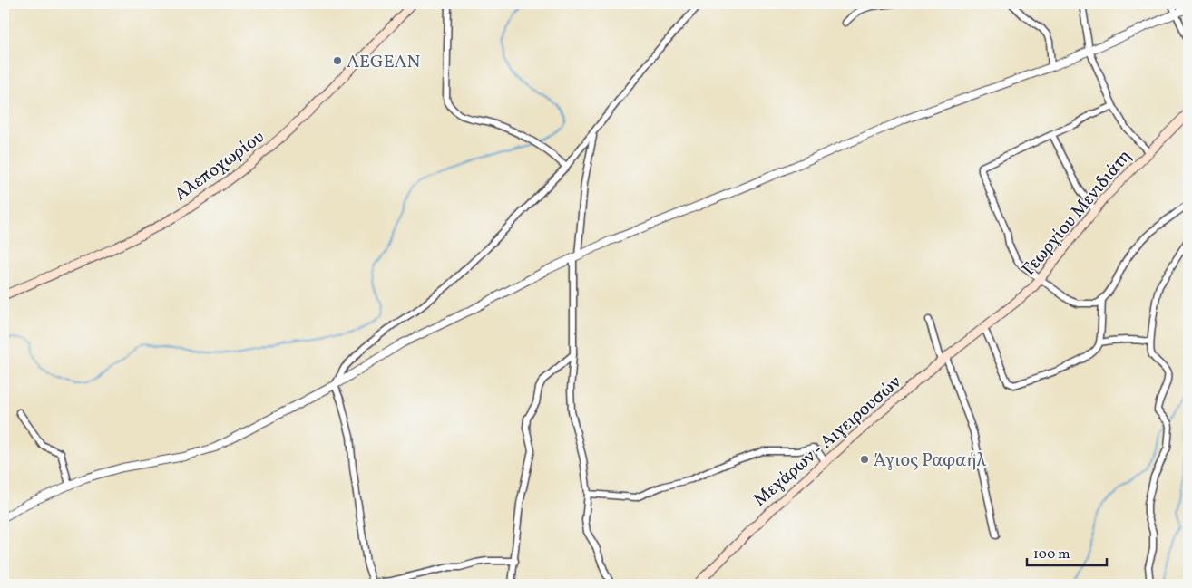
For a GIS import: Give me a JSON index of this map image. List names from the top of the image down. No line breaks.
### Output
{"streets":{"main road":["Αλεποχωρίου","Γεωργίου Μενιδιάτη","Μεγάρων - Αιγειρουσών"]},"crossings":[["Γεωργίου Μενιδιάτη","Μεγάρων - Αιγειρουσών"]],"places":["AEGEAN","Άγιος Ραφαήλ"],"scale_bar":"100 m"}
